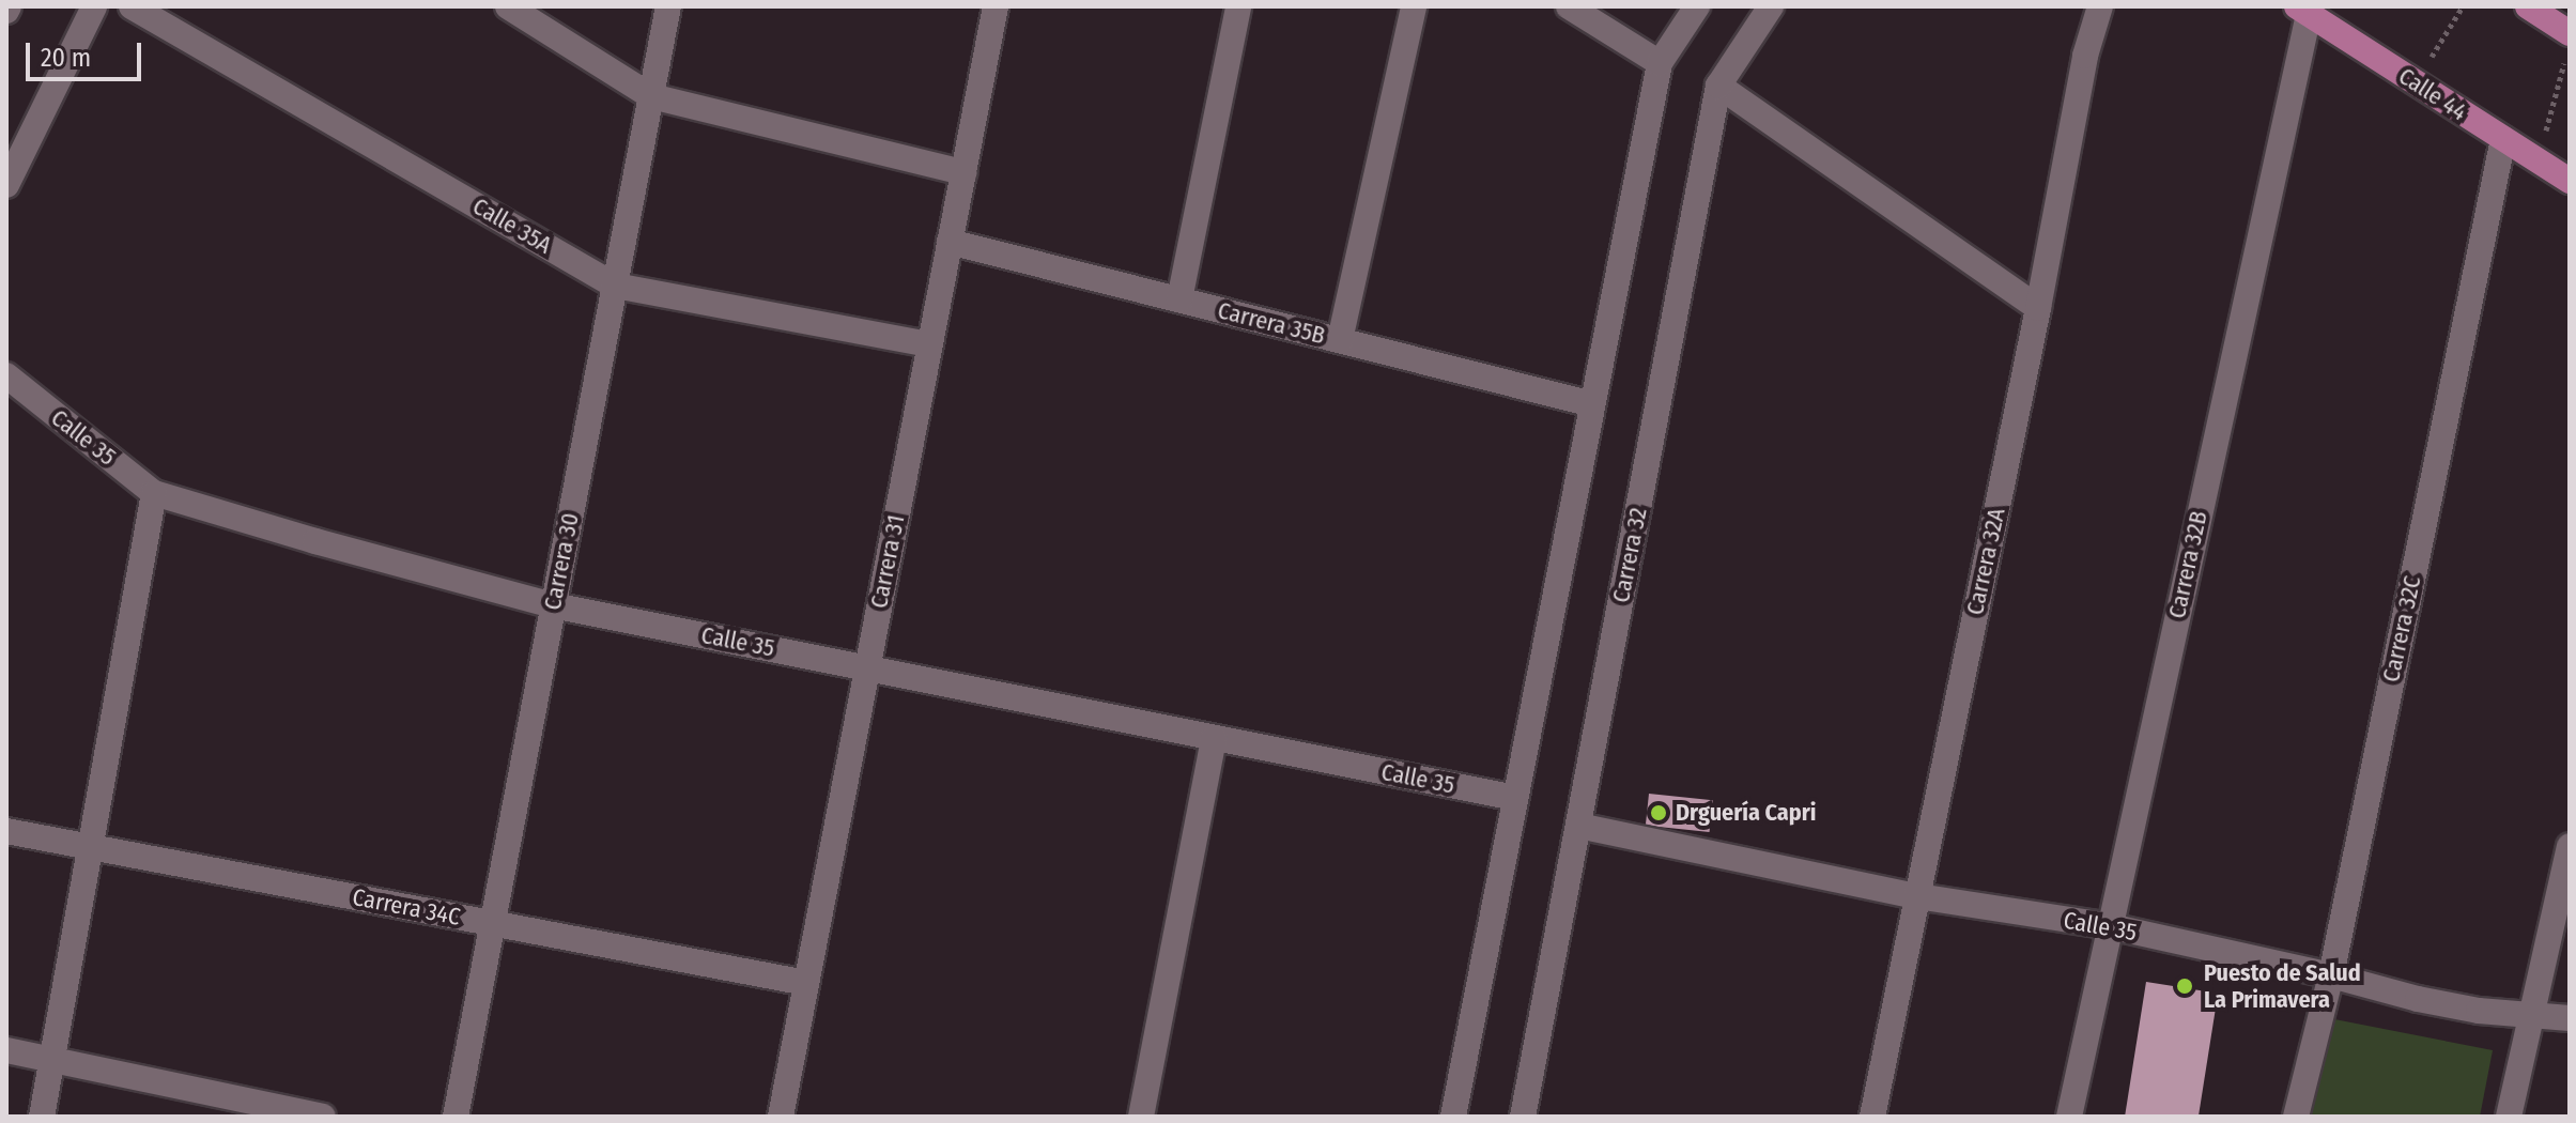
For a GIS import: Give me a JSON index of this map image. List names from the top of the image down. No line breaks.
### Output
{"streets":{"main road":["Calle 44"],"street":["Calle 35A","Carrera 35B","Calle 35","Carrera 32","Carrera 30","Carrera 31","Carrera 32A","Carrera 32B","Carrera 32C","Carrera 34C"]},"crossings":[["Calle 44","Carrera 32B"],["Calle 44","Carrera 32C"],["Calle 35A","Carrera 30"],["Calle 35A","Carrera 31"],["Carrera 35B","Carrera 31"],["Calle 35","Carrera 32"],["Calle 35","Carrera 30"],["Calle 35","Carrera 31"],["Calle 35","Carrera 32A"],["Calle 35","Carrera 32B"],["Calle 35","Carrera 32C"],["Carrera 30","Carrera 34C"],["Carrera 31","Carrera 34C"]],"places":["Drguería Capri","Puesto de Salud La Primavera"],"scale_bar":"20 m"}
